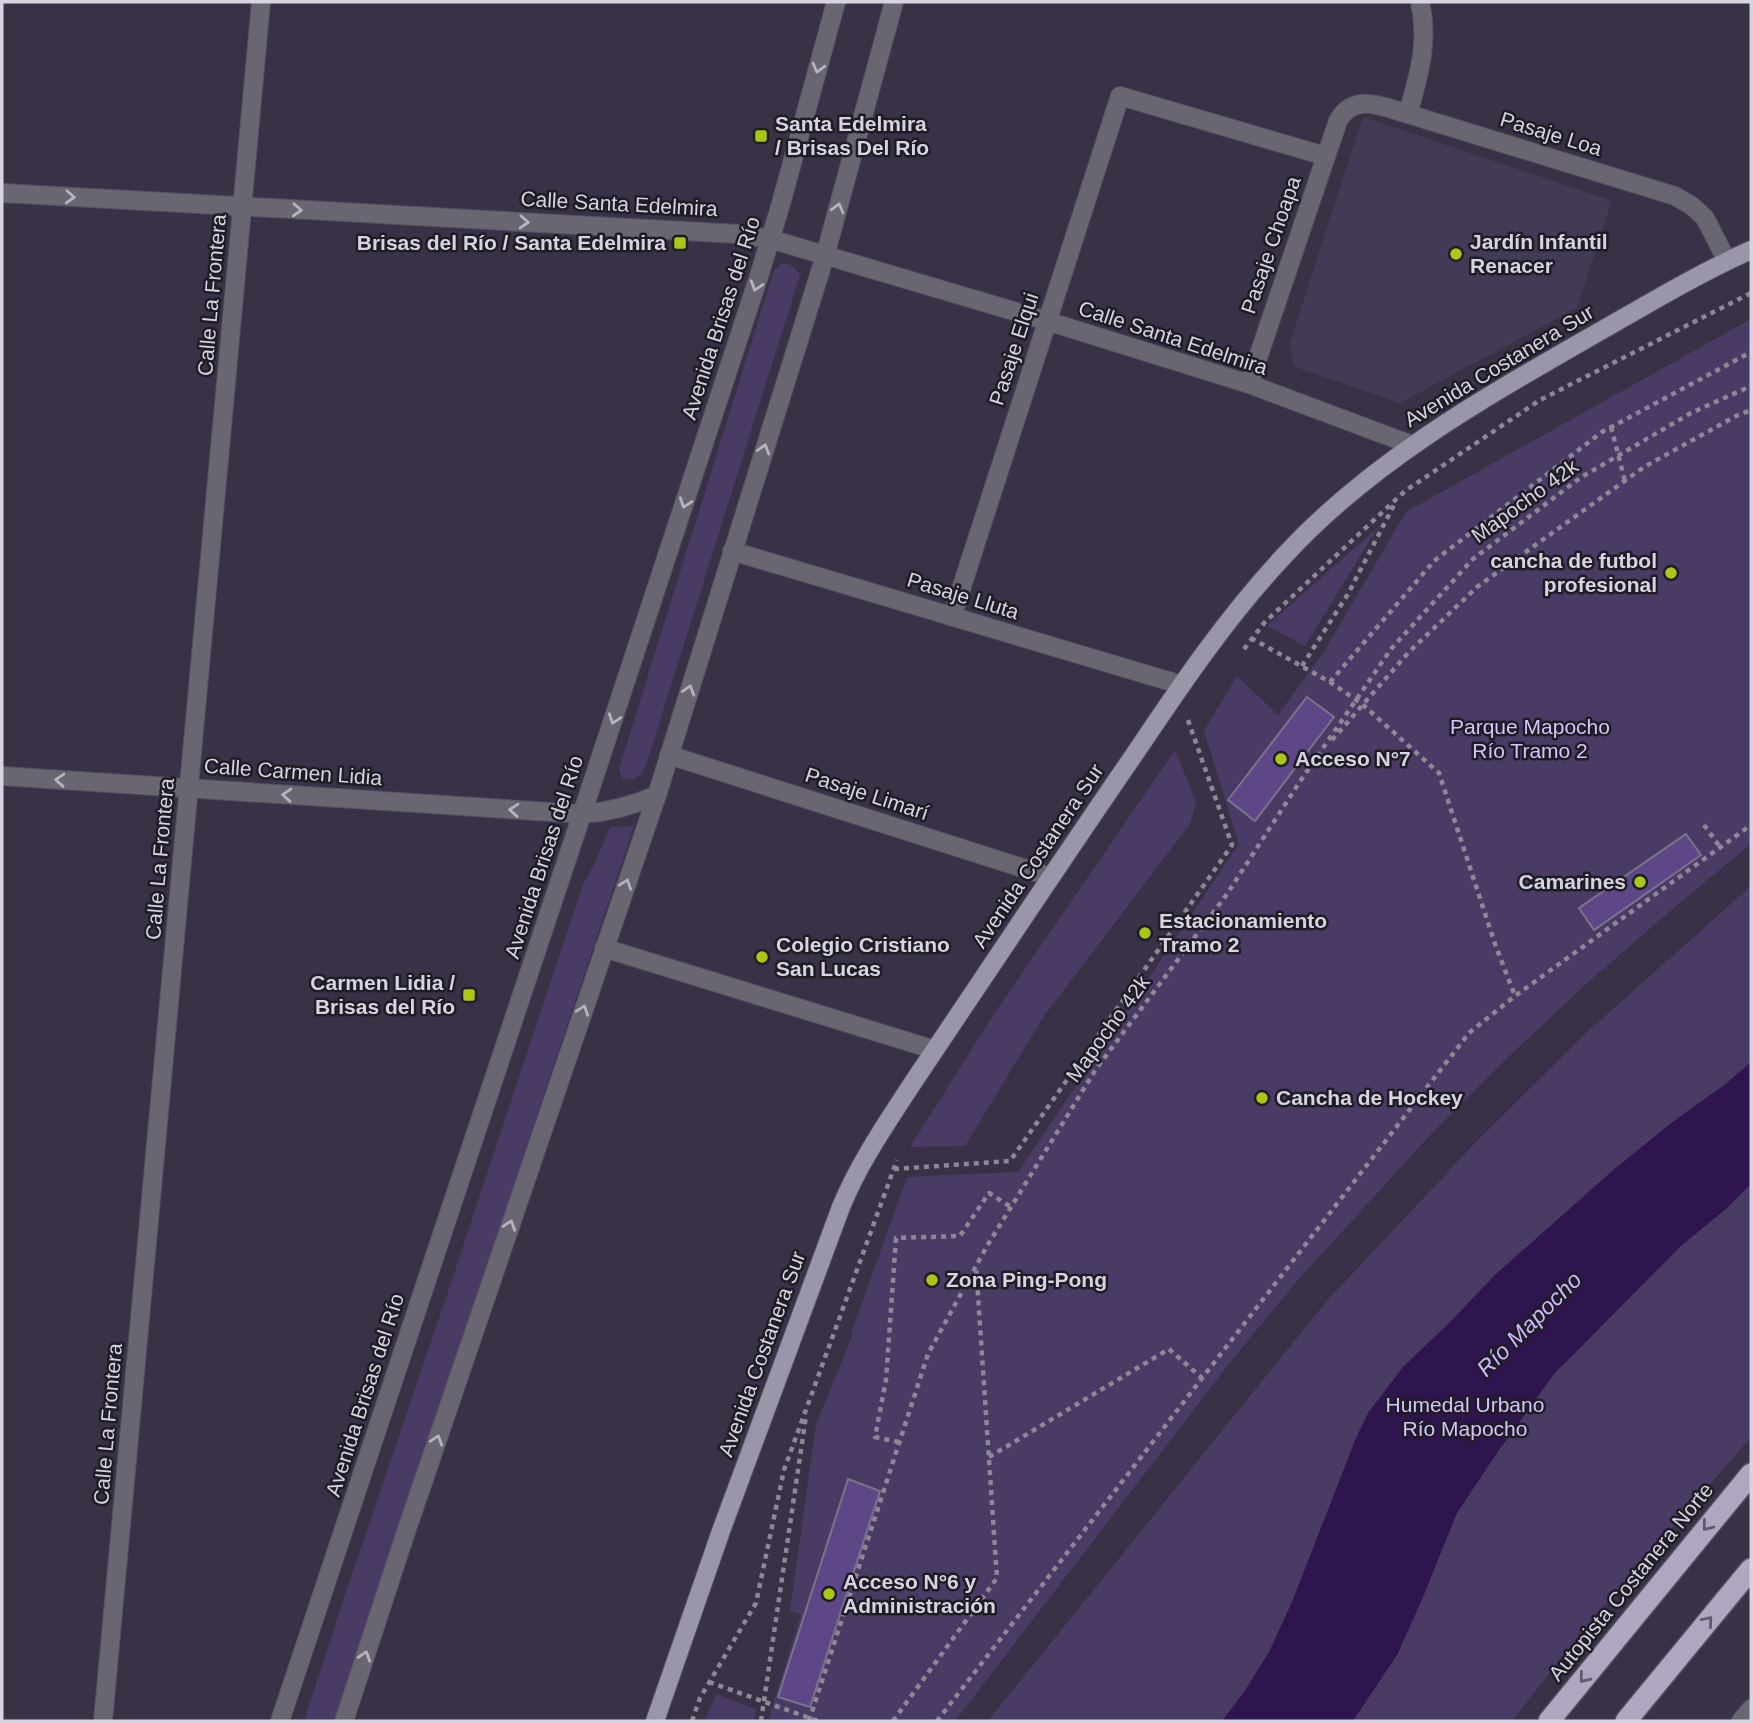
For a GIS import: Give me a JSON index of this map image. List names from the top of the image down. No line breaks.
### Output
{"streets":{"highway":["Autopista Costanera Norte"],"main road":["Avenida Costanera Sur"],"street":["Pasaje Loa","Calle Santa Edelmira","Pasaje Choapa","Calle La Frontera","Avenida Brisas del Río","Pasaje Elqui","Pasaje Lluta","Calle Carmen Lidia","Pasaje Limarí"],"path":["Mapocho 42k"]},"crossings":[["Pasaje Loa","Pasaje Choapa"],["Pasaje Loa","Avenida Costanera Sur"],["Calle Santa Edelmira","Pasaje Choapa"],["Calle Santa Edelmira","Calle La Frontera"],["Calle Santa Edelmira","Avenida Brisas del Río"],["Calle Santa Edelmira","Pasaje Elqui"],["Calle Santa Edelmira","Avenida Costanera Sur"],["Pasaje Choapa","Pasaje Elqui"],["Calle La Frontera","Calle Carmen Lidia"],["Avenida Brisas del Río","Calle Carmen Lidia"],["Pasaje Elqui","Pasaje Lluta"],["Avenida Costanera Sur","Pasaje Lluta"],["Avenida Costanera Sur","Pasaje Limarí"]],"one_way":["Calle Santa Edelmira","Calle Carmen Lidia"],"water":["Río Mapocho"],"parks":["Parque Mapocho Río Tramo 2","Humedal Urbano Río Mapocho"],"places":{"transit":["Santa Edelmira / Brisas Del Río","Brisas del Río / Santa Edelmira","Carmen Lidia / Brisas del Río"],"other":["Jardín Infantil Renacer","cancha de futbol profesional","Acceso N°7","Camarines","Estacionamiento Tramo 2","Colegio Cristiano San Lucas","Cancha de Hockey","Zona Ping-Pong","Acceso N°6 y Administración"]}}
